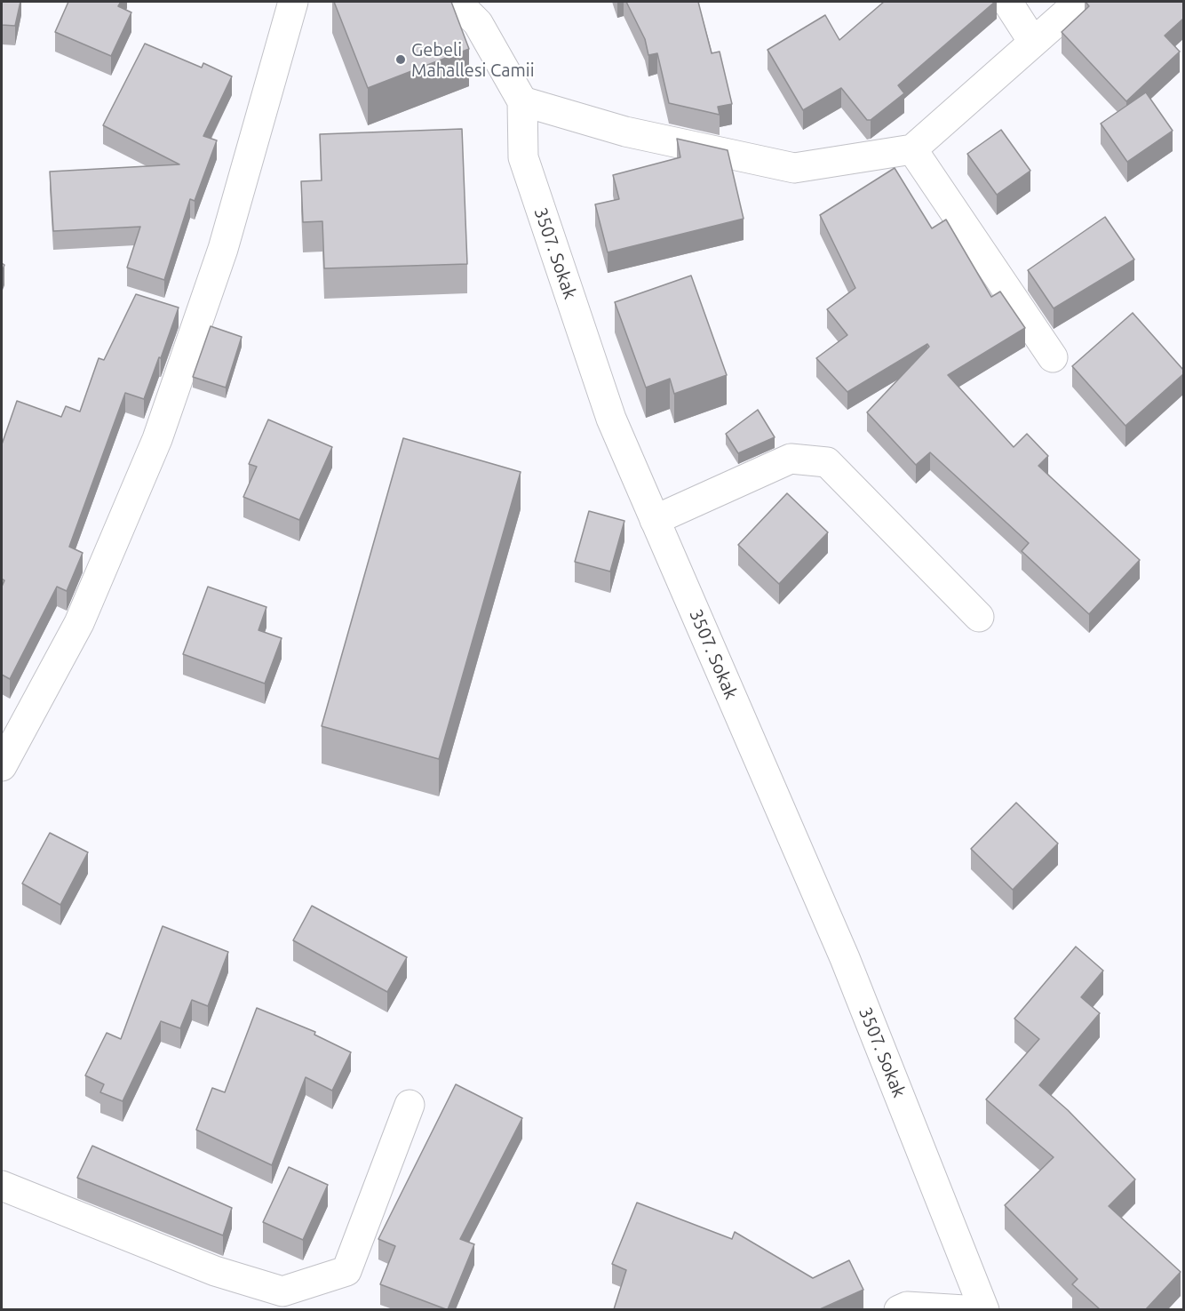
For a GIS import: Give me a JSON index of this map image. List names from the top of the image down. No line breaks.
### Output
{"streets":{"street":["3507. Sokak"]},"places":["Gebeli Mahallesi Camii"]}
